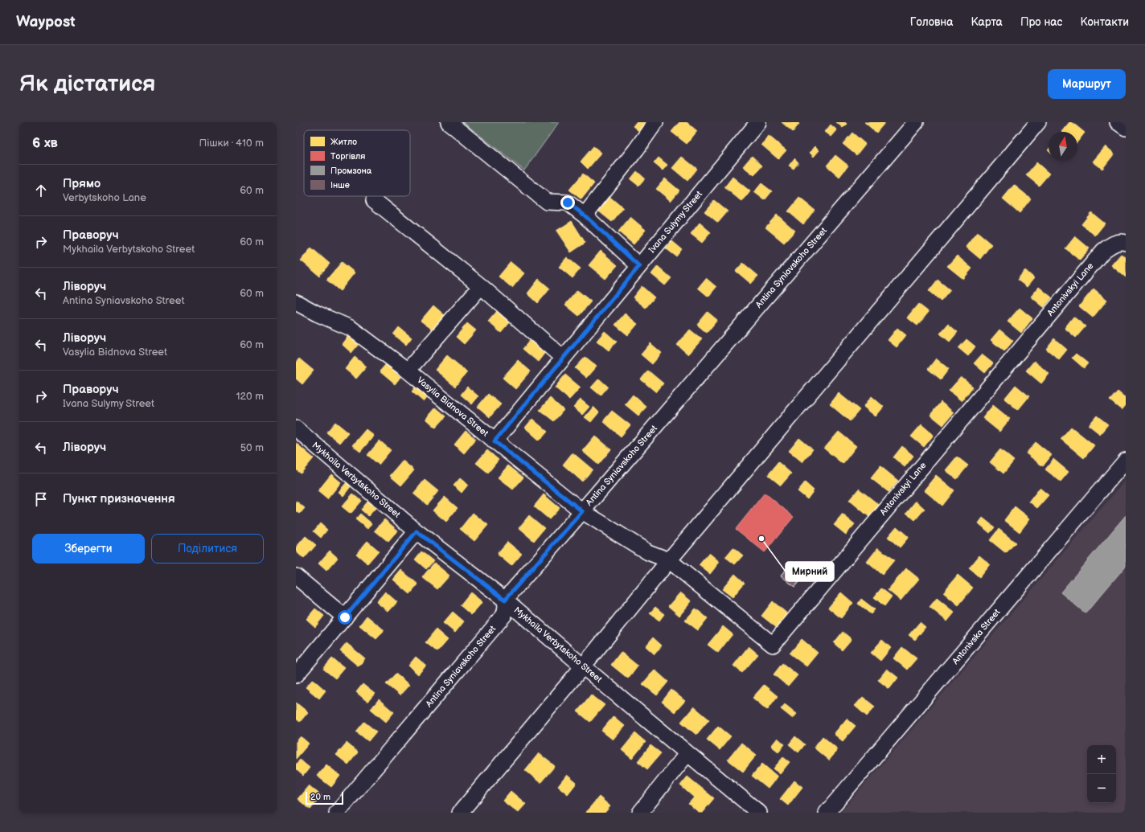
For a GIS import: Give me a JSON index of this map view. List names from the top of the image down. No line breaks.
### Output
{"streets":{"street":["Ivana Sulymy Street","Antina Syniavskoho Street","Antonivskyi Lane","Vasylia Bidnova Street","Mykhaila Verbytskoho Street","Antonivska Street"]},"crossings":[["Ivana Sulymy Street","Vasylia Bidnova Street"],["Antina Syniavskoho Street","Vasylia Bidnova Street"],["Antina Syniavskoho Street","Mykhaila Verbytskoho Street"],["Antonivskyi Lane","Vasylia Bidnova Street"]],"places":["Мирний"],"legend":["Житло","Торгівля","Промзона","Інше"],"scale_bar":"20 m","north":"top","page":{"header":"Waypost","nav":["Головна","Карта","Про нас","Контакти"],"buttons":["Маршрут",["Зберегти","Поділитися"]],"title":"Як дістатися","heading":["6 хв","Пішки · 410 m"],"list":[["Прямо","Verbytskoho Lane","60 m"],["Праворуч","Mykhaila Verbytskoho Street","60 m"],["Ліворуч","Antina Syniavskoho Street","60 m"],["Ліворуч","Vasylia Bidnova Street","60 m"],["Праворуч","Ivana Sulymy Street","120 m"],["Ліворуч","50 m"],"Пункт призначення"],"map_buttons":["+","−"],"scale":"20 m"}}
